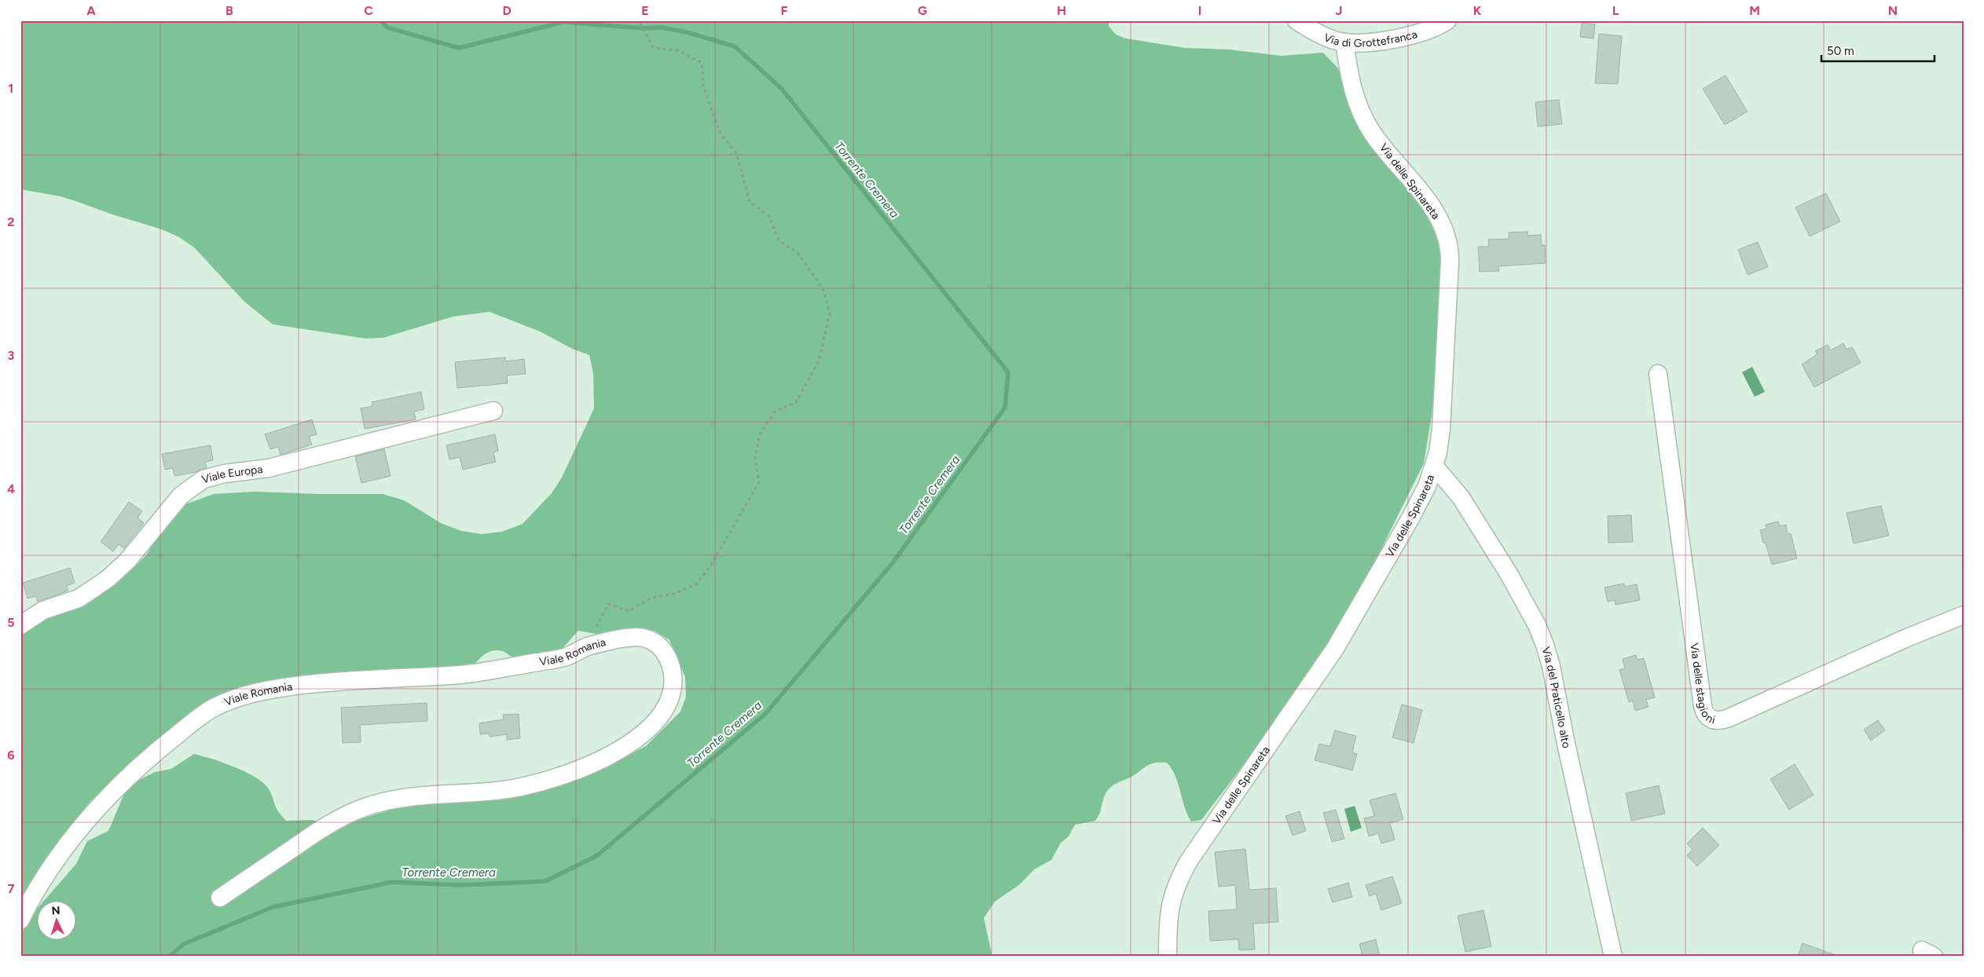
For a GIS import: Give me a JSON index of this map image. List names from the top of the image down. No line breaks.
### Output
{"streets":{"street":["Via di Grottefranca","Via delle Spinareta","Viale Europa","Viale Romania","Via delle stagioni","Via del Praticello alto"]},"crossings":[["Via di Grottefranca","Via delle Spinareta"],["Via delle Spinareta","Via del Praticello alto"]],"water":["Torrente Cremera"],"scale_bar":"50 m","north":"top","grid":{"columns":["A","B","C","D","E","F","G","H","I","J","K","L","M","N"],"rows":["1","2","3","4","5","6","7"]}}
